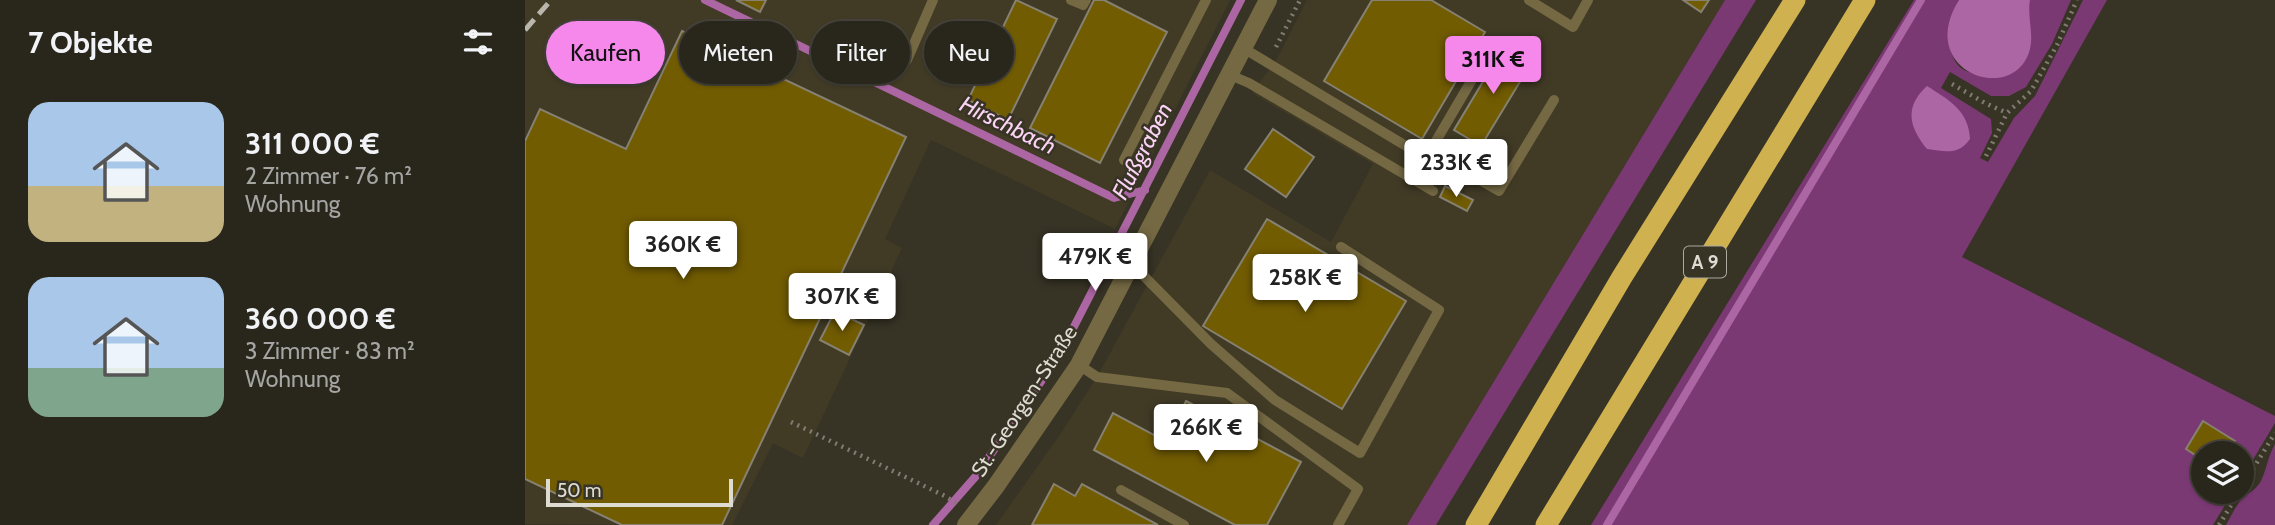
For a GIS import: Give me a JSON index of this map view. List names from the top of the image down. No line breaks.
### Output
{"streets":{"highway":["A 9"],"street":["St.-Georgen-Straße"]},"water":["Hirschbach","Flußgraben"],"scale_bar":"50 m","page":{"heading":"7 Objekte","chip":["Kaufen","Mieten","Filter","Neu"],"price":["311K €","233K €","360K €","479K €","258K €","307K €","266K €"],"list":[{"name":"311 000 €","note":"2 Zimmer · 76 m² · Wohnung"},{"name":"360 000 €","note":"3 Zimmer · 83 m² · Wohnung"}],"scale":"50 m"}}
